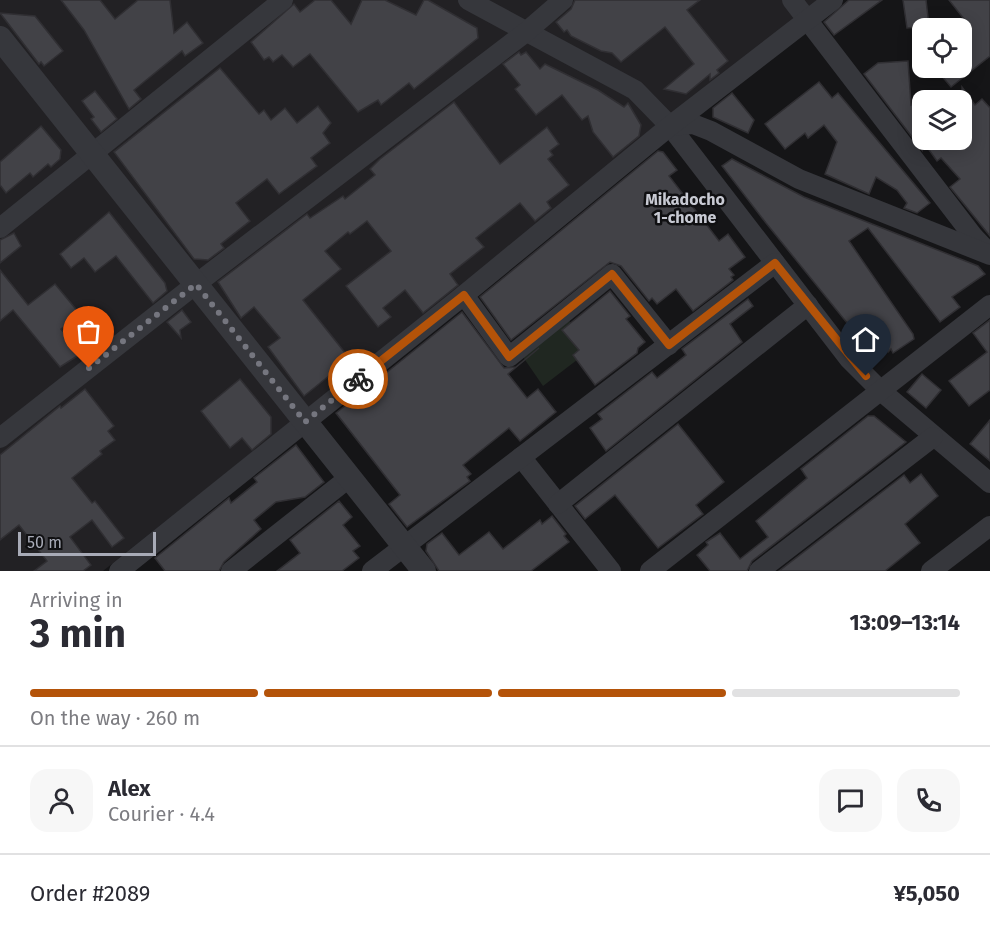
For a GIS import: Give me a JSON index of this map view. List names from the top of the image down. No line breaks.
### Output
{"districts":["Mikadocho 1-chome"],"scale_bar":"50 m","page":{"scale":"50 m","heading":["3 min","Arriving in","13:09–13:14"],"panel":["Alex","Courier · 4.4","Order #2089","¥5,050"],"bar":"On the way · 260 m"}}
